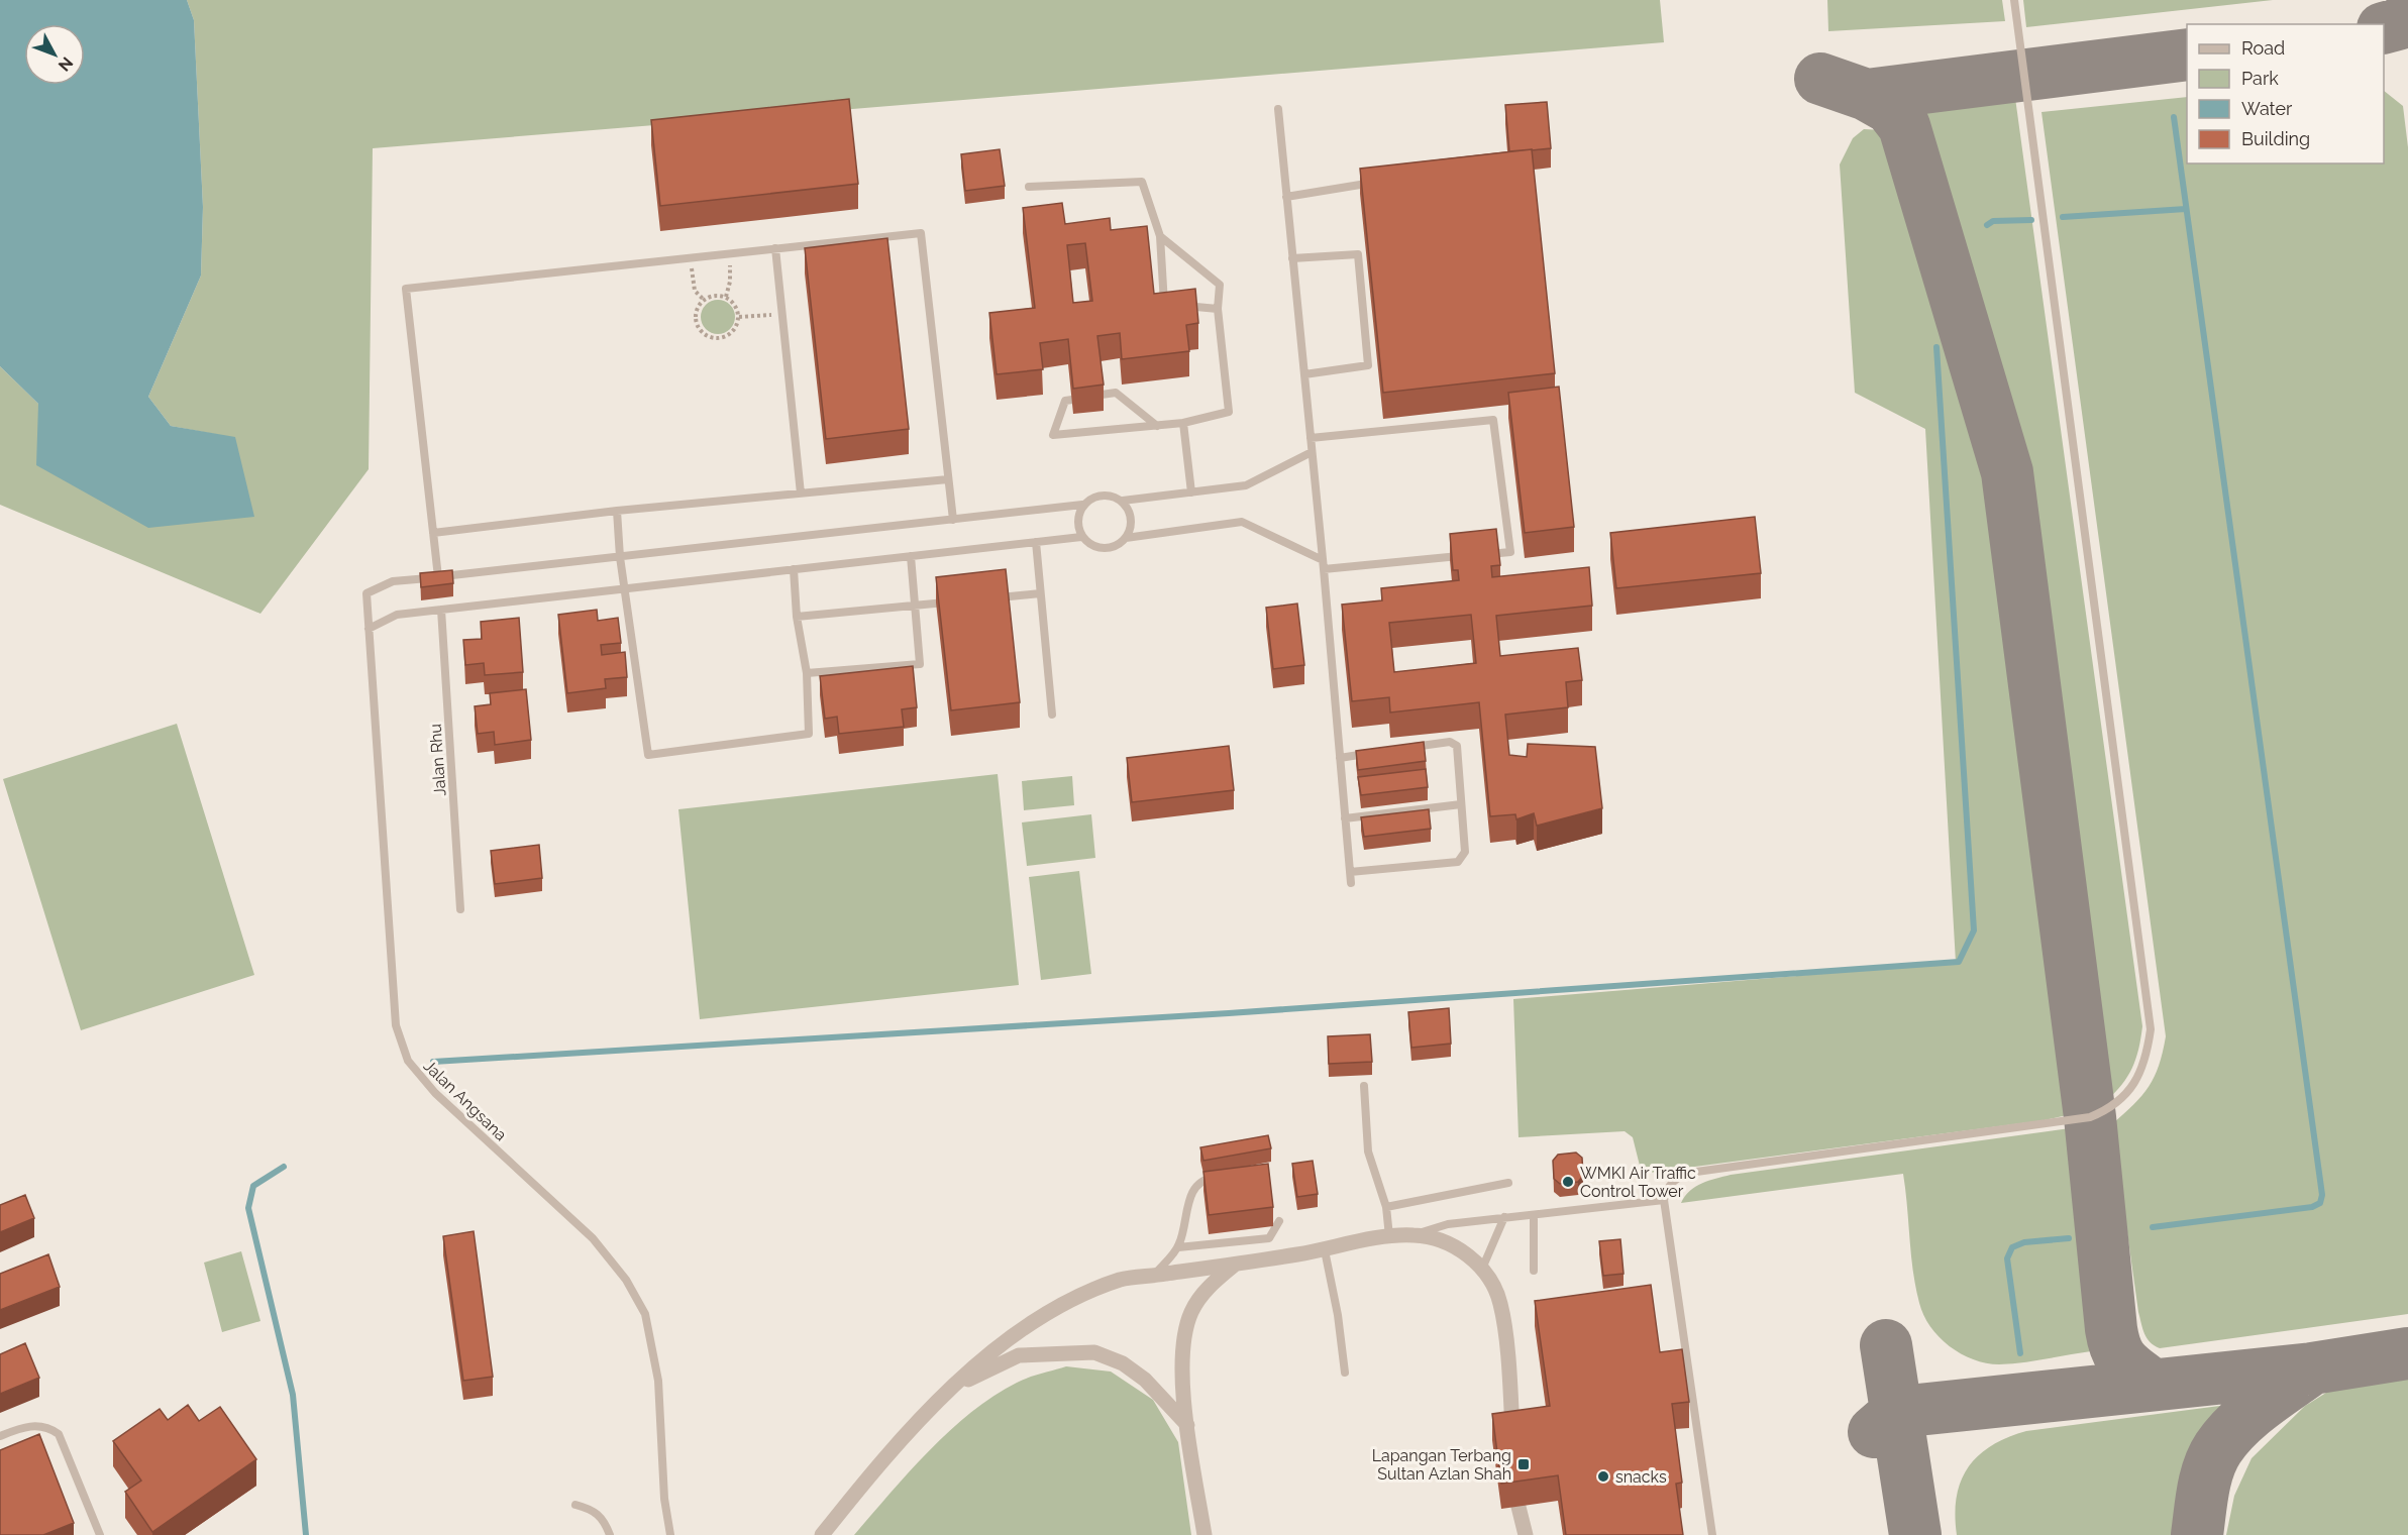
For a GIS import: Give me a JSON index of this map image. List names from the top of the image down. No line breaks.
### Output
{"streets":{"lane":["Jalan Rhu","Jalan Angsana"]},"places":{"other":["WMKI Air Traffic Control Tower","snacks"],"transit":["Lapangan Terbang Sultan Azlan Shah"]},"legend":["Road","Park","Water","Building"],"north":"bottom right"}
